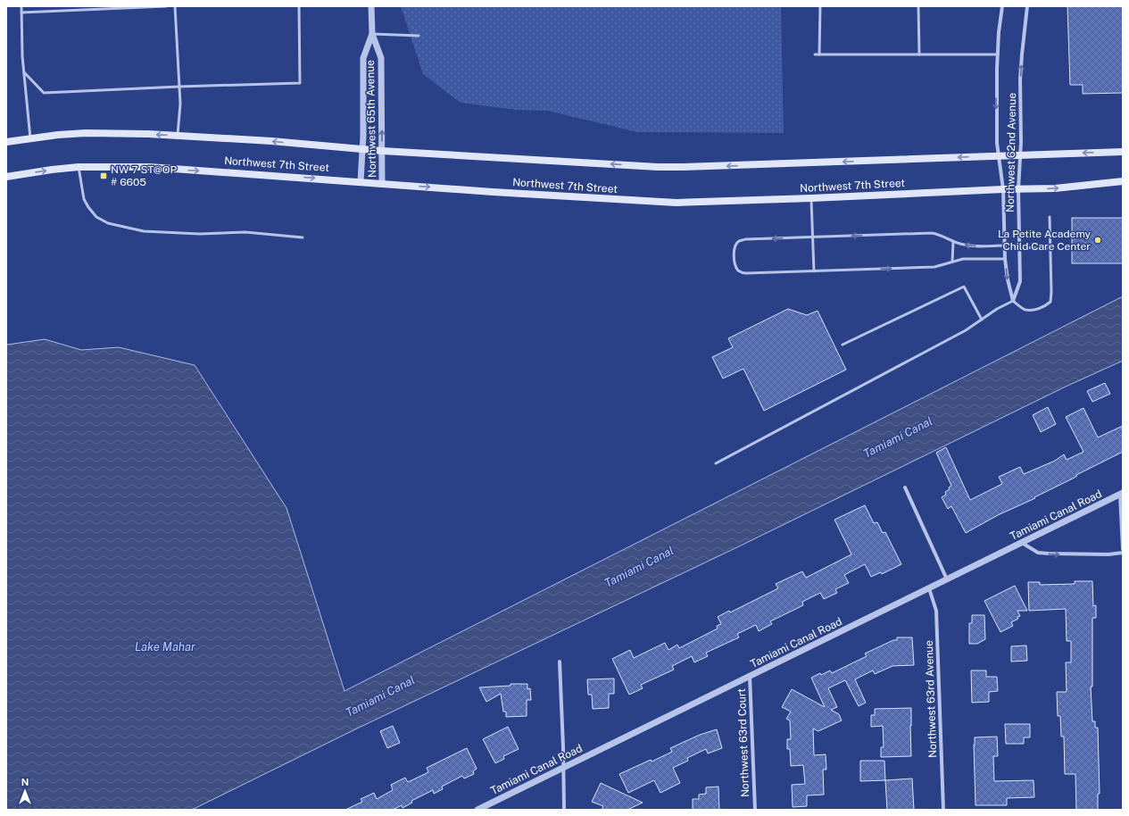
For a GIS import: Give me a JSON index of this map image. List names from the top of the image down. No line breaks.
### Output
{"streets":{"main road":["Northwest 7th Street"],"street":["Northwest 65th Avenue","Northwest 62nd Avenue","Tamiami Canal Road","Northwest 63rd Avenue","Northwest 63rd Court"]},"crossings":[["Northwest 65th Avenue","Northwest 7th Street"],["Northwest 62nd Avenue","Northwest 7th Street"],["Tamiami Canal Road","Northwest 63rd Avenue"],["Tamiami Canal Road","Northwest 63rd Court"]],"water":["Tamiami Canal","Lake Mahar"],"places":{"transit":["NW 7 ST@OP # 6605"],"other":["La Petite Academy Child Care Center"]},"north":"top"}
